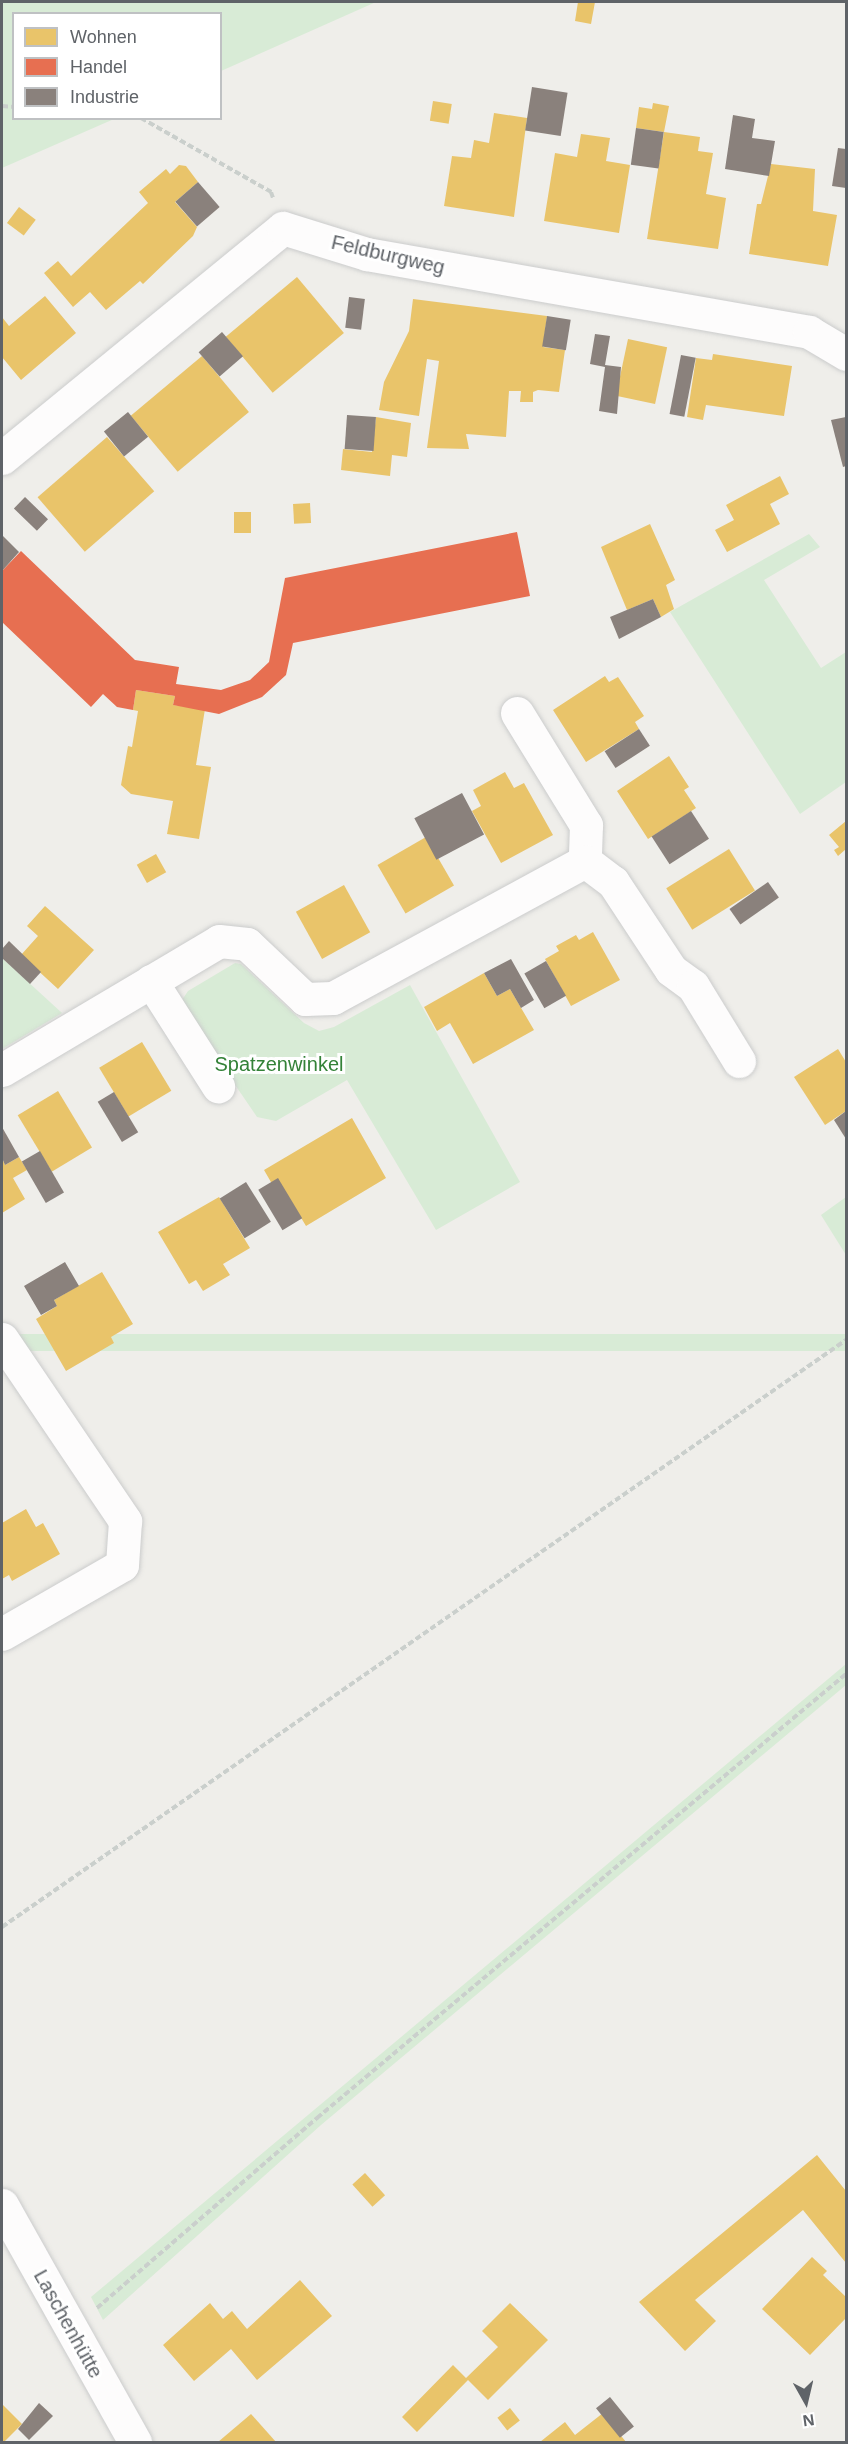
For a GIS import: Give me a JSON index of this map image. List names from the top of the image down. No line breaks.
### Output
{"streets":{"street":["Feldburgweg","Laschenhütte"]},"parks":["Spatzenwinkel"],"legend":["Wohnen","Handel","Industrie"],"north":"bottom"}
